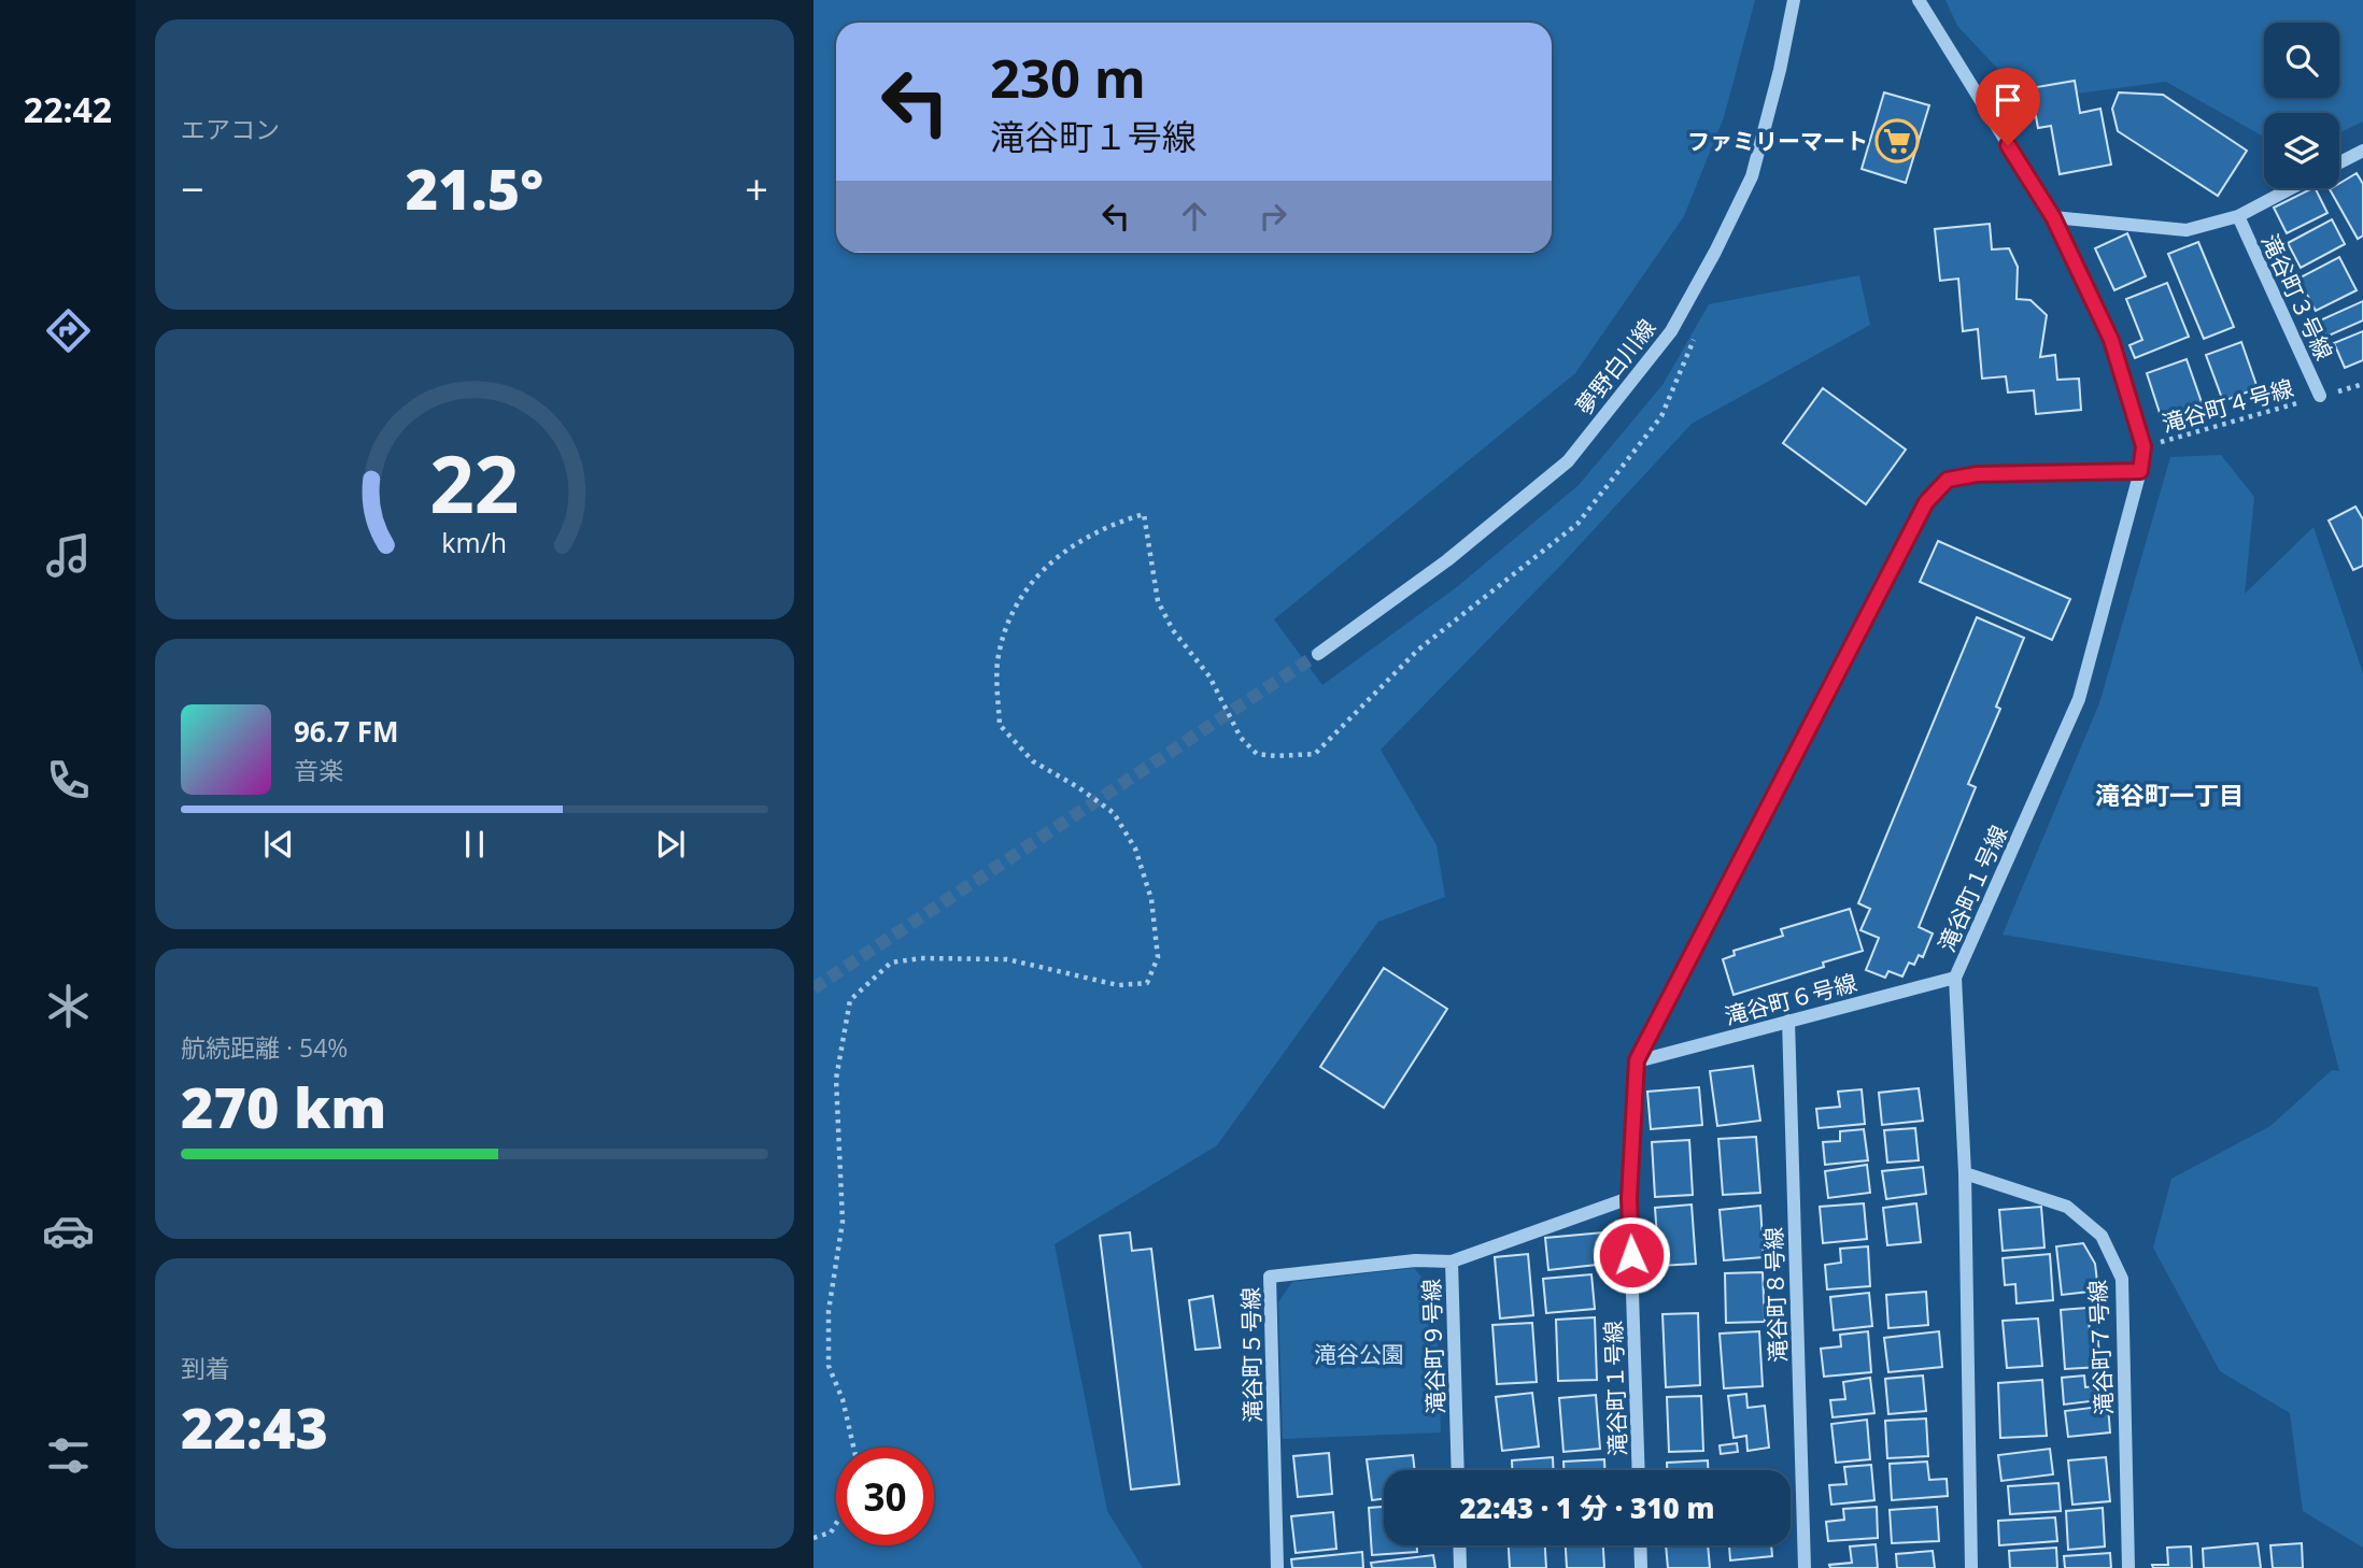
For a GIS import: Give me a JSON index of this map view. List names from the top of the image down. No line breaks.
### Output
{"streets":{"street":["滝谷町３号線","夢野白川線","滝谷町１号線","滝谷町６号線","滝谷町８号線","滝谷町９号線","滝谷町７号線","滝谷町５号線"],"path":["滝谷町４号線"]},"crossings":[["滝谷町３号線","滝谷町４号線"],["滝谷町４号線","滝谷町１号線"],["滝谷町１号線","滝谷町６号線"],["滝谷町１号線","滝谷町９号線"],["滝谷町１号線","滝谷町７号線"],["滝谷町６号線","滝谷町８号線"],["滝谷町９号線","滝谷町５号線"]],"districts":["滝谷町一丁目"],"parks":["滝谷公園"],"places":{"supermarket":["ファミリーマート"]},"page":{"tabs":"22:42","tile":["エアコン",["航続距離 · 54%","270 km"],["到着","22:43"]],"turn":["230 m","滝谷町１号線"],"heat":["−","21.5°","+"],"song":["96.7 FM","音楽"],"limit":"30","trip":"22:43 · 1 分 · 310 m","gauge":["22","km/h"]}}
